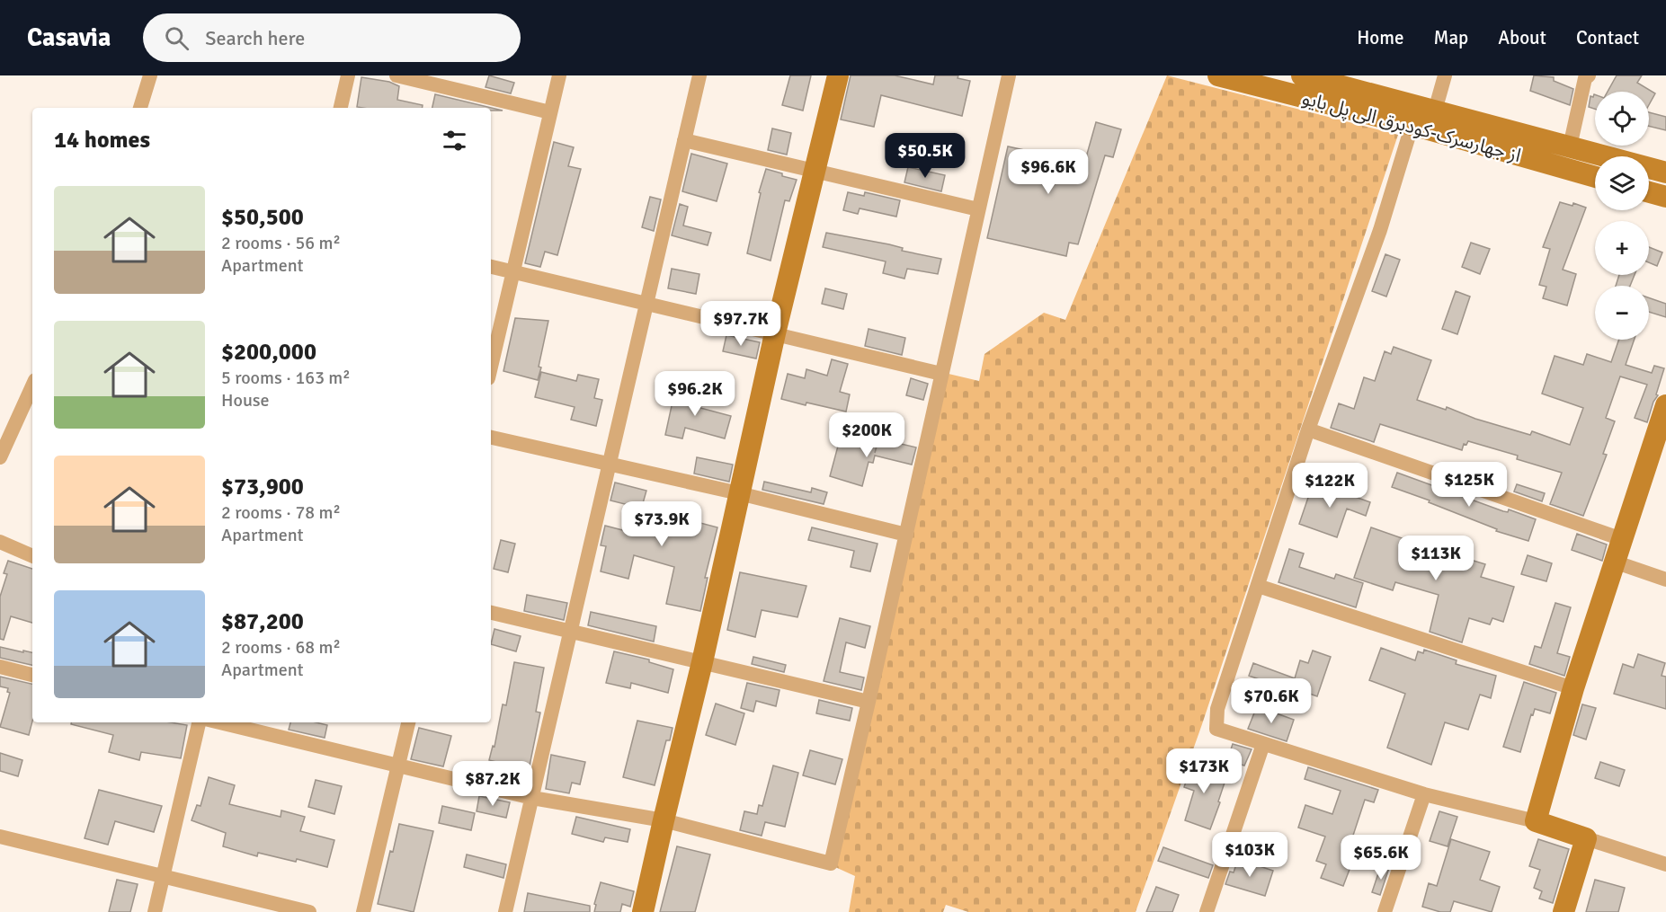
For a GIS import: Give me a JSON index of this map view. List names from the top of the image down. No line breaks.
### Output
{"streets":{"street":["از جهارسرک-کودبرق الی پل بایو"]},"page":{"header":"Casavia","search":"Search here","nav":["Home","Map","About","Contact"],"map_buttons":["+","−"],"heading":"14 homes","price":["$50.5K","$96.6K","$97.7K","$96.2K","$200K","$125K","$122K","$73.9K","$113K","$70.6K","$173K","$87.2K","$103K","$65.6K"],"list":[{"name":"$50,500","note":"2 rooms · 56 m² · Apartment"},{"name":"$200,000","note":"5 rooms · 163 m² · House"},{"name":"$73,900","note":"2 rooms · 78 m² · Apartment"},{"name":"$87,200","note":"2 rooms · 68 m² · Apartment"}]}}
